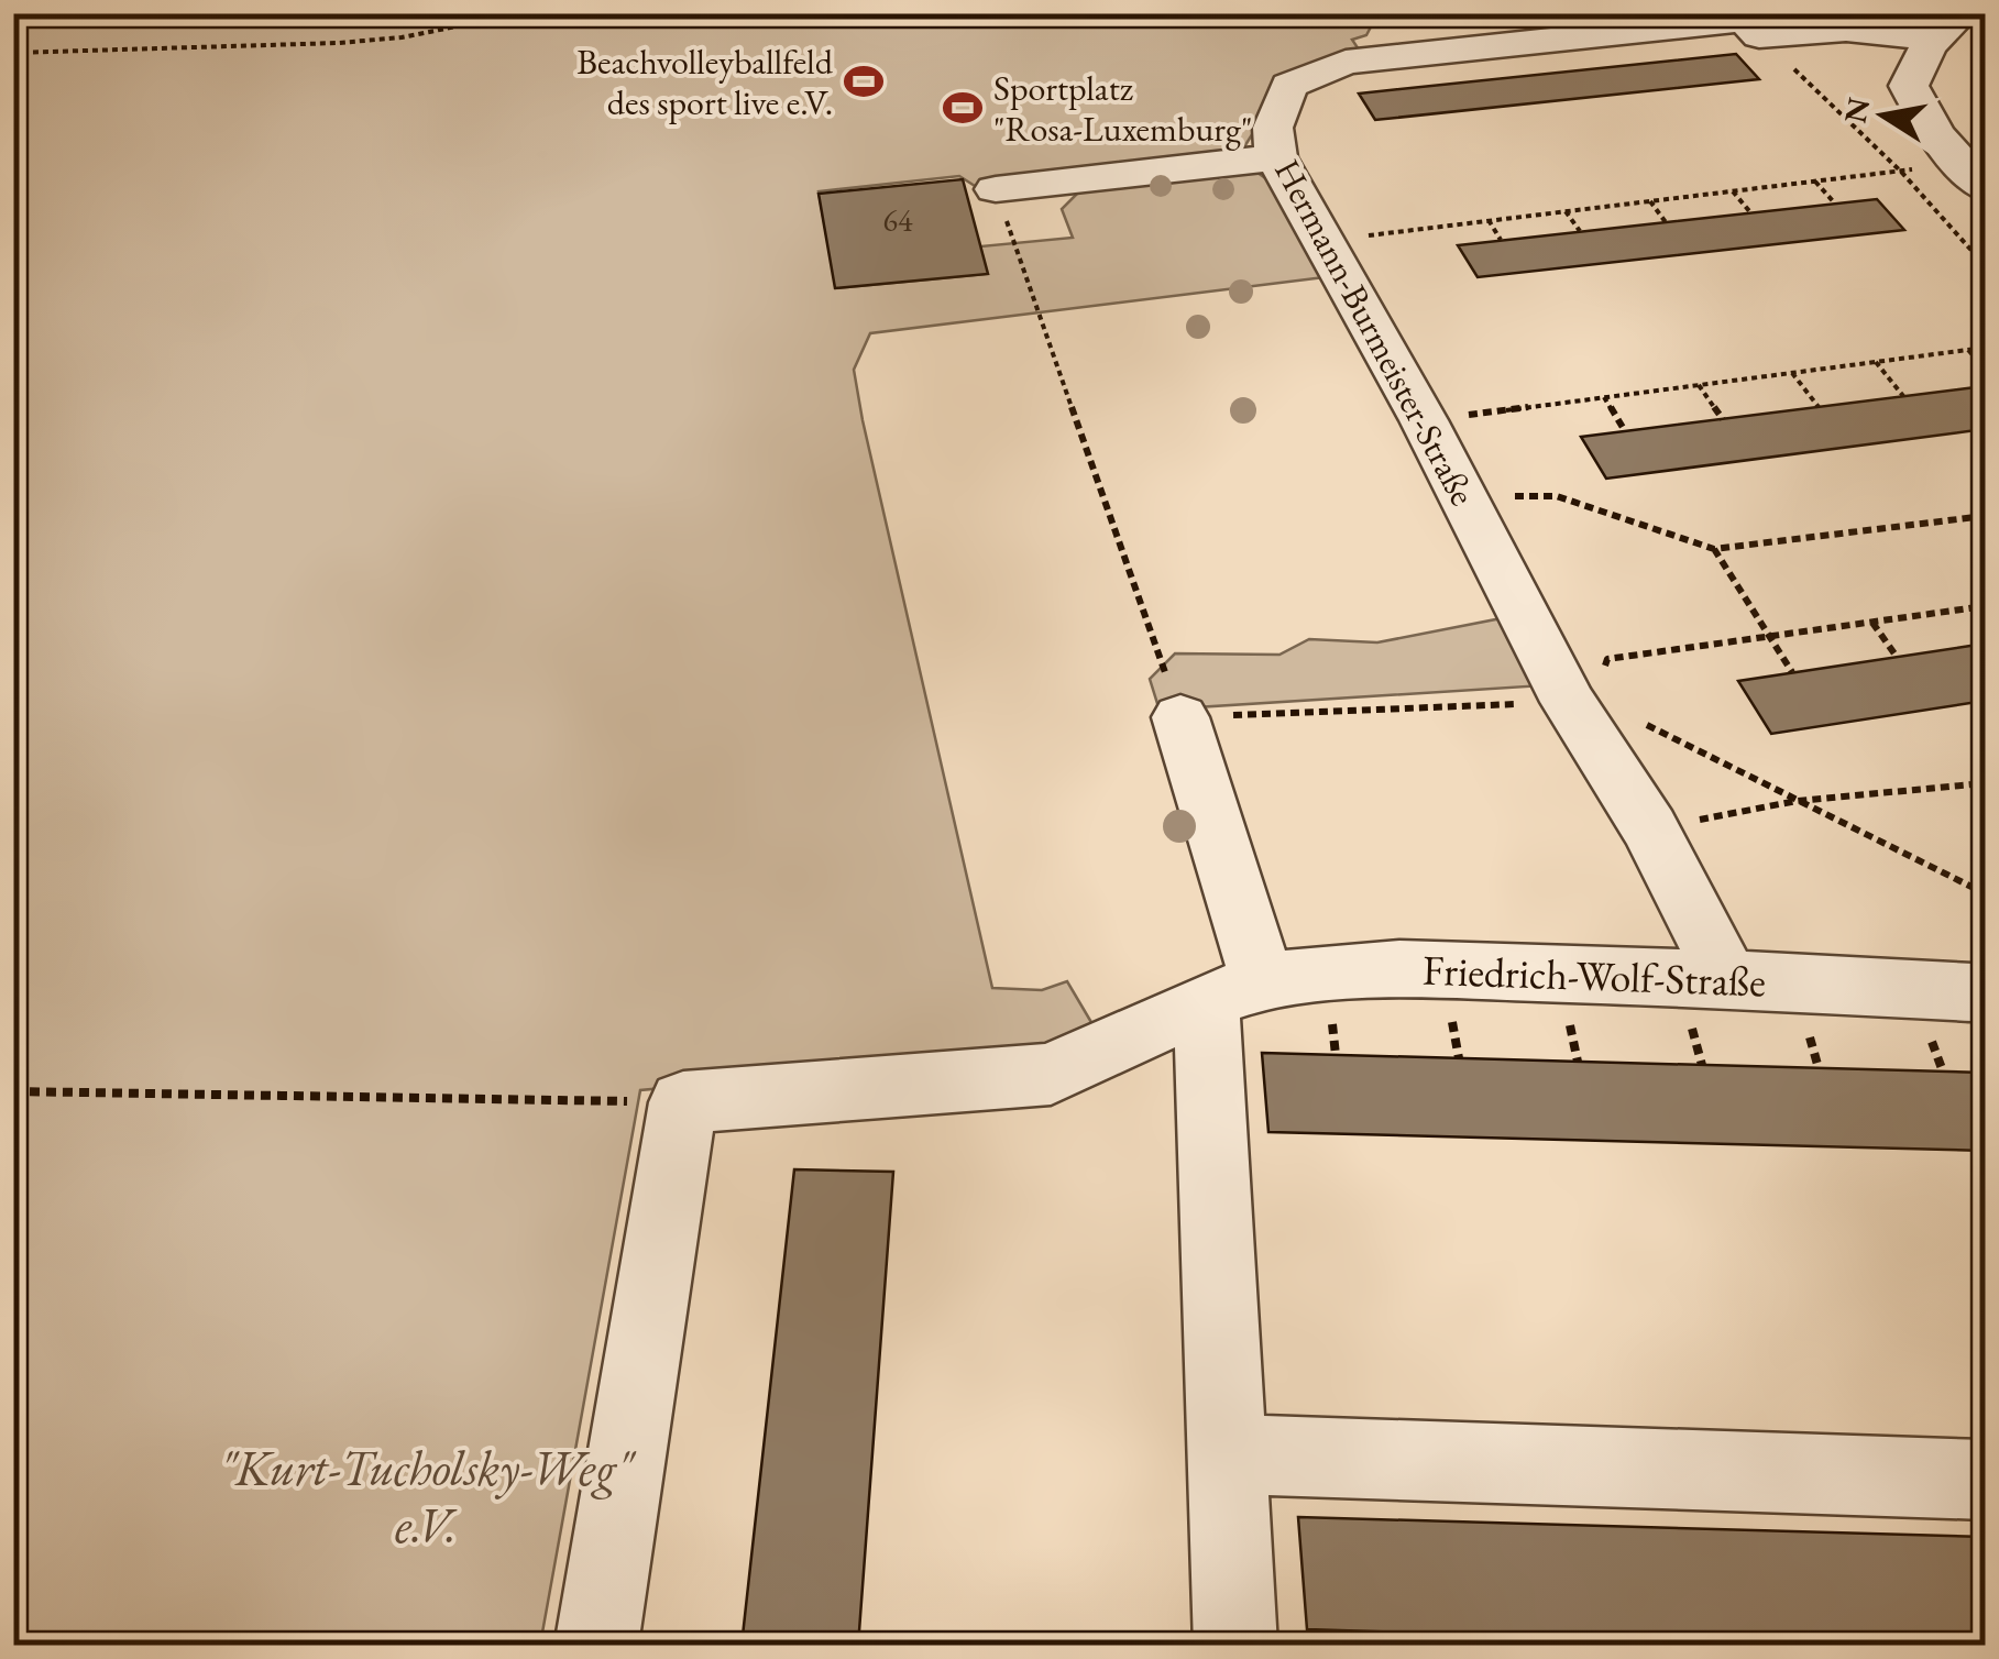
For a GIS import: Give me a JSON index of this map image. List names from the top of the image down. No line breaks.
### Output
{"streets":{"street":["Hermann-Burmeister-Straße","Friedrich-Wolf-Straße"]},"crossings":[["Hermann-Burmeister-Straße","Friedrich-Wolf-Straße"]],"parks":["\"Kurt-Tucholsky-Weg\" e.V."],"places":{"sports":["Beachvolleyballfeld des sport live e.V.","Sportplatz \"Rosa-Luxemburg\""]},"house_numbers":["64"],"north":"left"}
